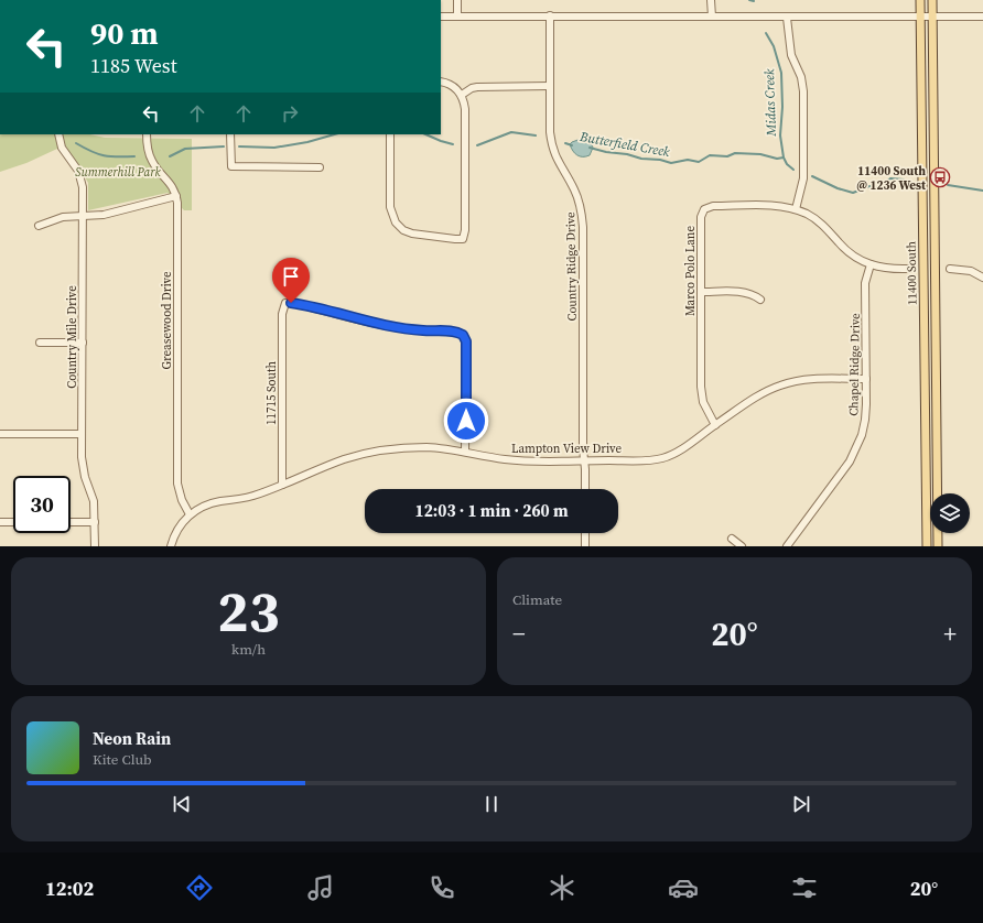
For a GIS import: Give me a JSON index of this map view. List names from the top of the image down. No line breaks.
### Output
{"streets":{"main road":["11400 South"],"street":["Country Ridge Drive","Marco Polo Lane","Greasewood Drive","Country Mile Drive","Chapel Ridge Drive","11715 South","Lampton View Drive"]},"crossings":[["Country Ridge Drive","Lampton View Drive"],["Marco Polo Lane","Chapel Ridge Drive"],["Marco Polo Lane","Lampton View Drive"],["Greasewood Drive","Lampton View Drive"],["Chapel Ridge Drive","Lampton View Drive"],["11715 South","Lampton View Drive"]],"water":["Midas Creek","Butterfield Creek"],"parks":["Summerhill Park"],"places":{"bus stop":["11400 South @ 1236 West"]},"page":{"turn":["90 m","1185 West"],"limit":"30","trip":"12:03 · 1 min · 260 m","tile":[["23","km/h"],"Climate"],"heat":["−","20°","+"],"song":["Neon Rain","Kite Club"],"tabs":["12:02","20°"]}}
